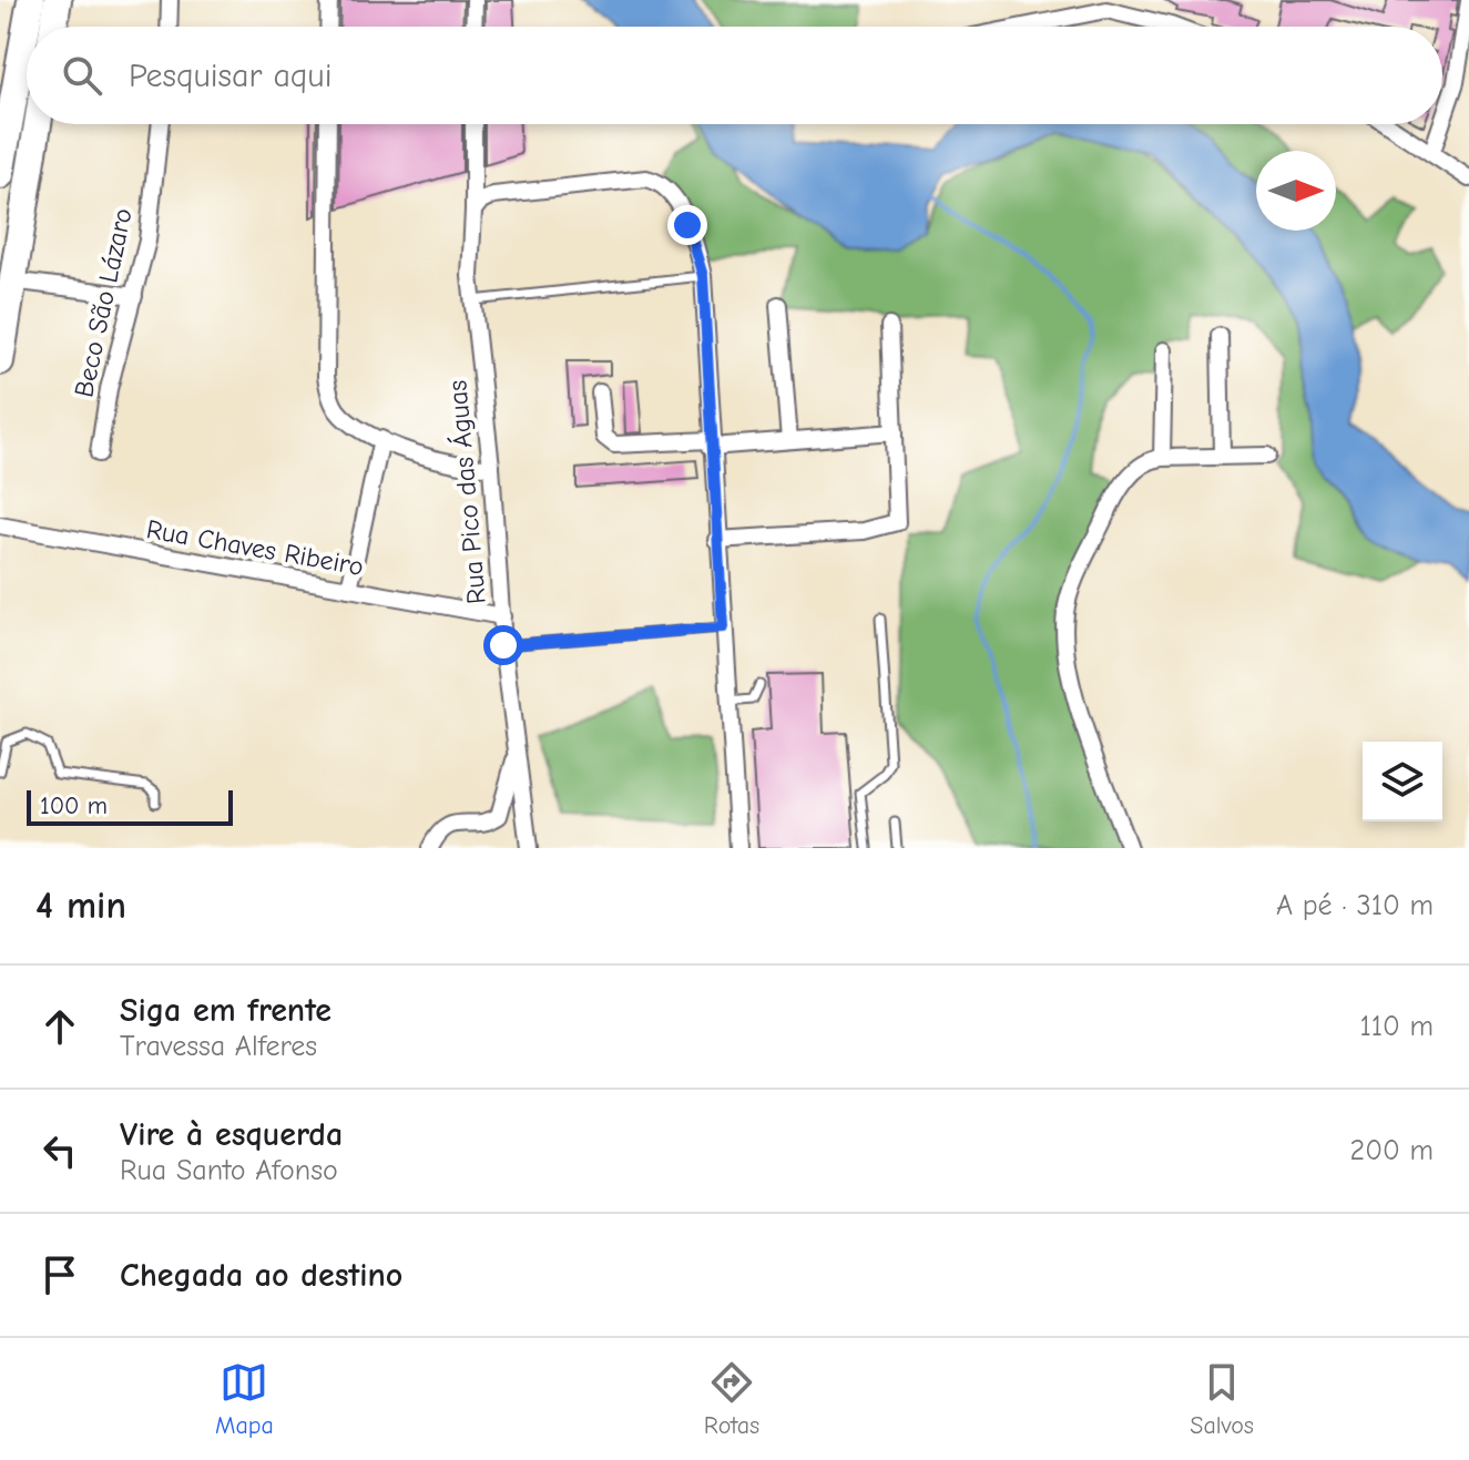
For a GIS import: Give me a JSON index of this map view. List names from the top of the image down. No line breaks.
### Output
{"streets":{"street":["Beco São Lázaro","Rua Pico das Águas","Rua Chaves Ribeiro"]},"crossings":[["Rua Pico das Águas","Rua Chaves Ribeiro"]],"scale_bar":"100 m","north":"right","page":{"search":"Pesquisar aqui","scale":"100 m","heading":["4 min","A pé · 310 m"],"list":[["Siga em frente","Travessa Alferes","110 m"],["Vire à esquerda","Rua Santo Afonso","200 m"],"Chegada ao destino"],"nav":["Mapa","Rotas","Salvos"]}}
